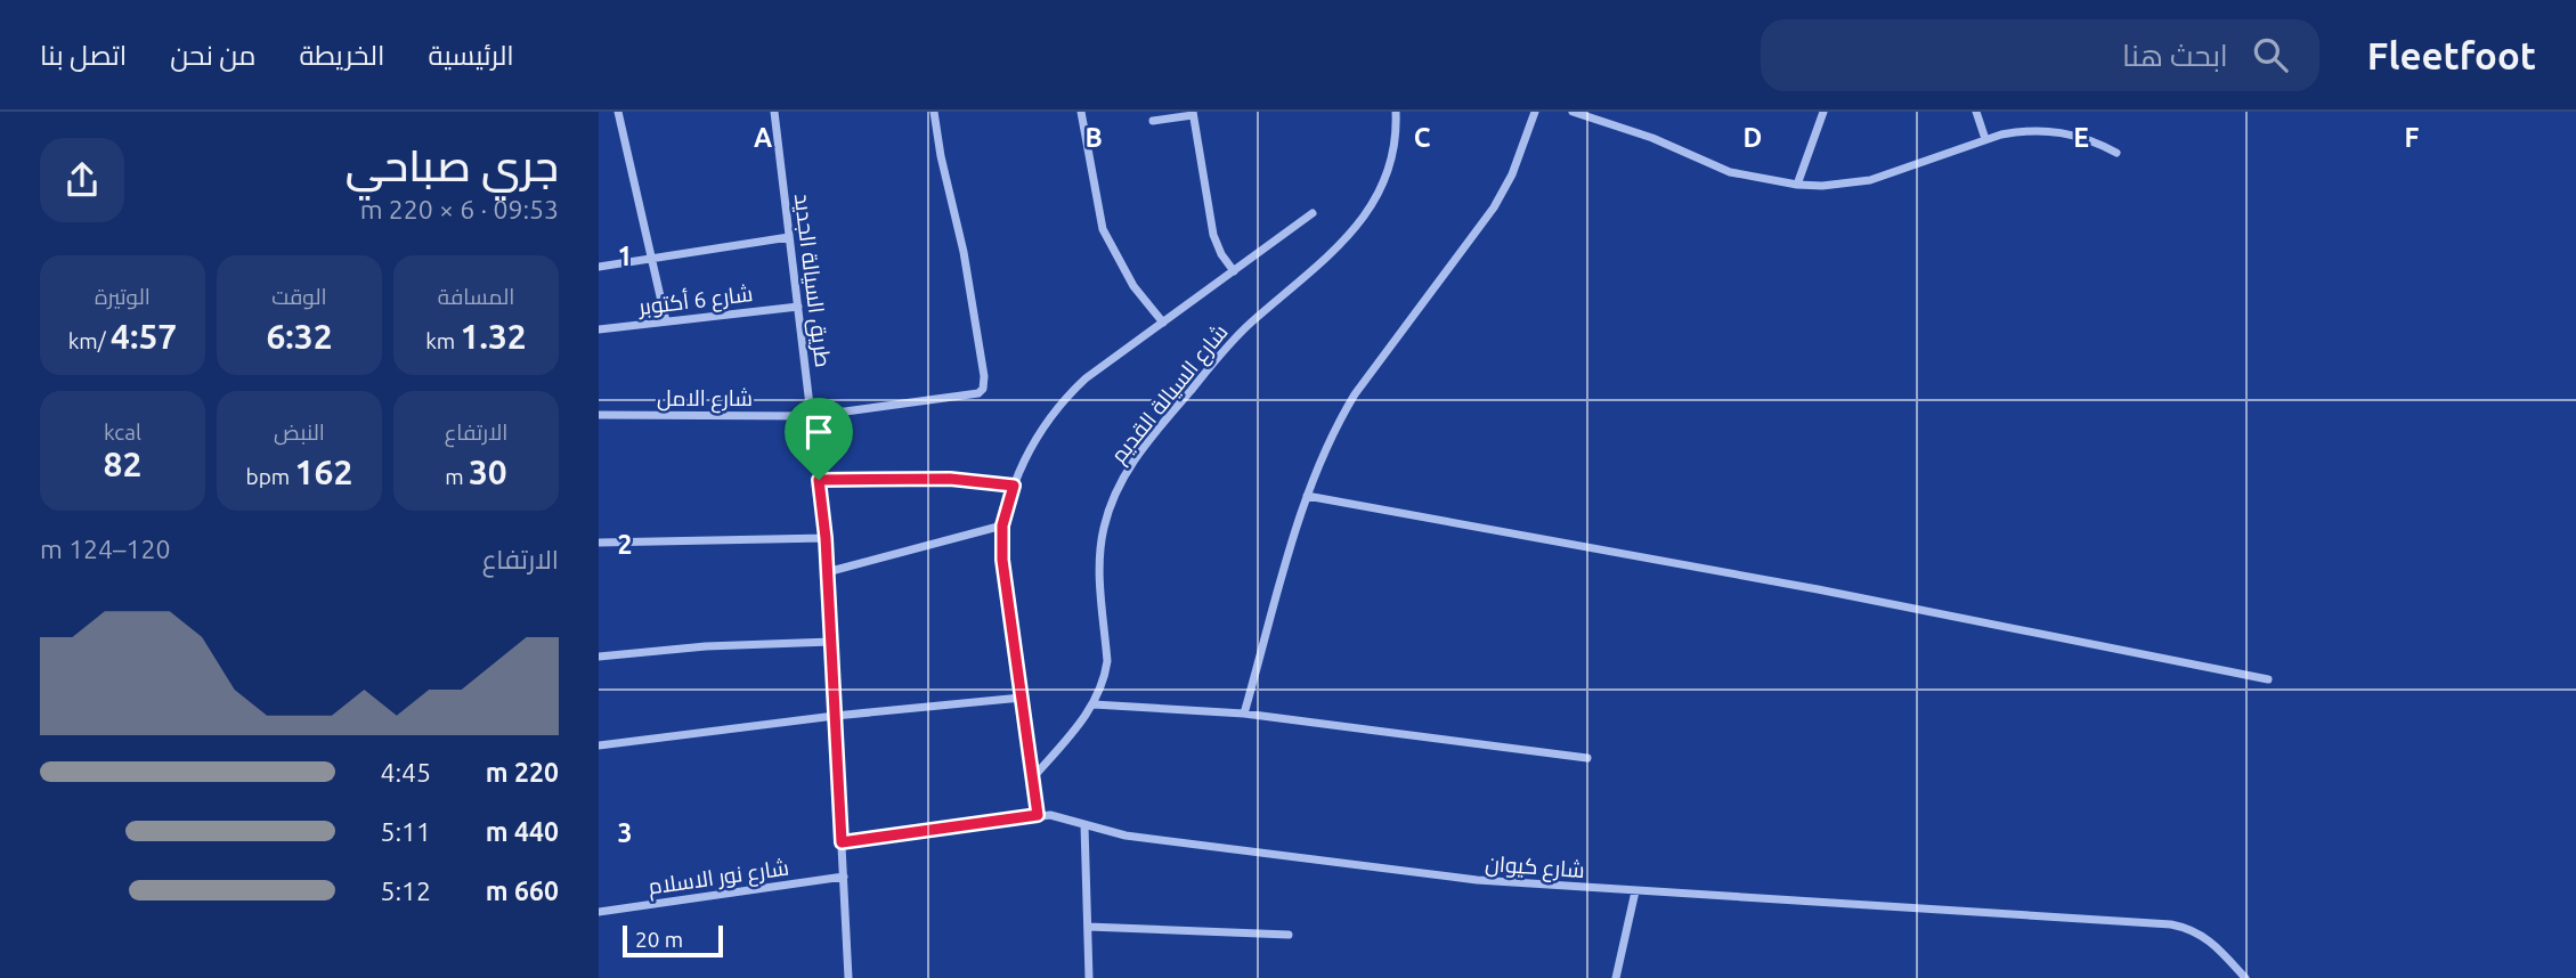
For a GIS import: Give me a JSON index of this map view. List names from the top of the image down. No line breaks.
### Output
{"streets":{"street":["طريق السيالة الجديد","شارع 6 أكتوبر","شارع السيالة القديم","شارع الامل","شارع كيوان","شارع نور الاسلام"]},"crossings":[["طريق السيالة الجديد","شارع 6 أكتوبر"],["طريق السيالة الجديد","شارع الامل"],["طريق السيالة الجديد","شارع كيوان"],["طريق السيالة الجديد","شارع نور الاسلام"]],"scale_bar":"20 m","page":{"header":"Fleetfoot","search":"ابحث هنا","nav":["الرئيسية","الخريطة","من نحن","اتصل بنا"],"heading":["جري صباحي","09:53 · 6 × 220 m"],"stats":[["المسافة","1.32 km"],["الوقت","6:32"],["الوتيرة","4:57 /km"],["الارتفاع","30 m"],["النبض","162 bpm"],["kcal","82"]],"chart":["الارتفاع","120–124 m"],"list":[{"name":"220 m","note":"4:45"},{"name":"440 m","note":"5:11"},{"name":"660 m","note":"5:12"}],"scale":"20 m"},"grid":{"columns":["A","B","C","D","E","F"],"rows":["1","2","3"]}}
